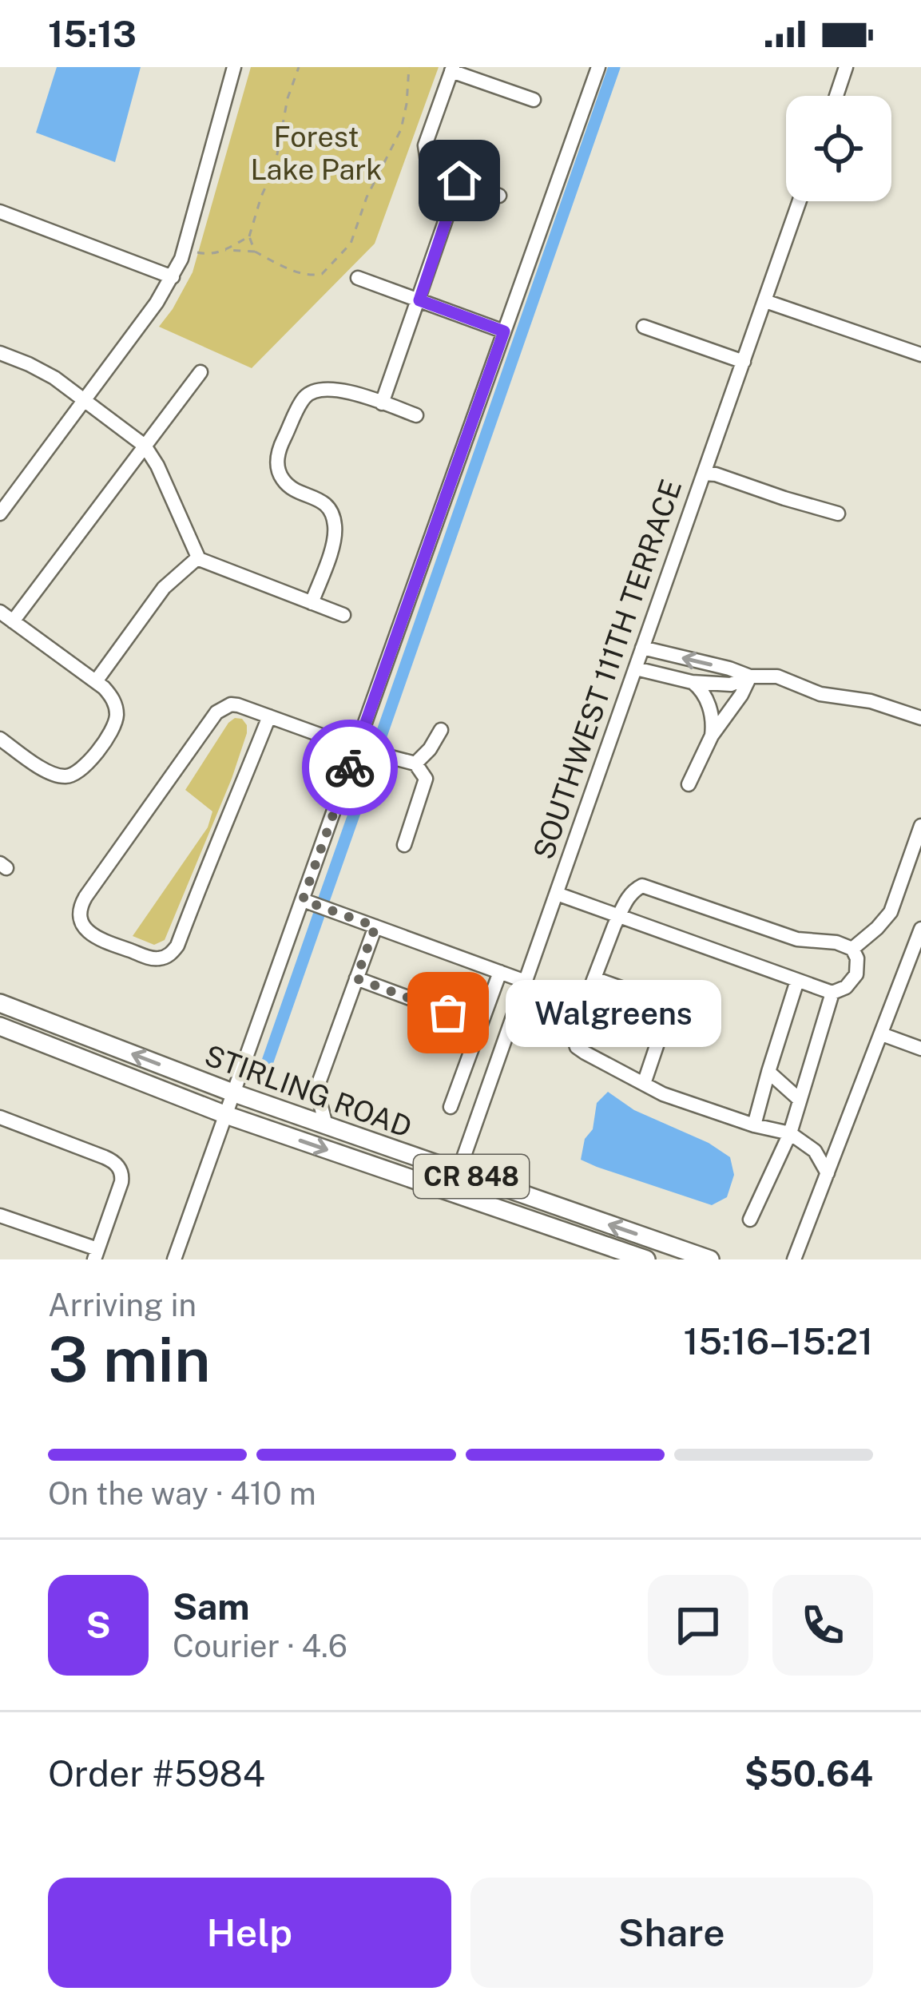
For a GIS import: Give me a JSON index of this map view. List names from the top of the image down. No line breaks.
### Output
{"streets":{"main road":["STIRLING ROAD","CR 848"],"street":["SOUTHWEST 111TH TERRACE"]},"crossings":[["SOUTHWEST 111TH TERRACE","STIRLING ROAD"]],"parks":["Forest Lake Park"],"places":["Walgreens"],"page":{"status":"15:13","bubble":"Walgreens","heading":["3 min","Arriving in","15:16–15:21"],"panel":["Sam","Courier · 4.6","Order #5984","$50.64"],"bar":"On the way · 410 m","round":"S","buttons":["Help","Share"]}}
